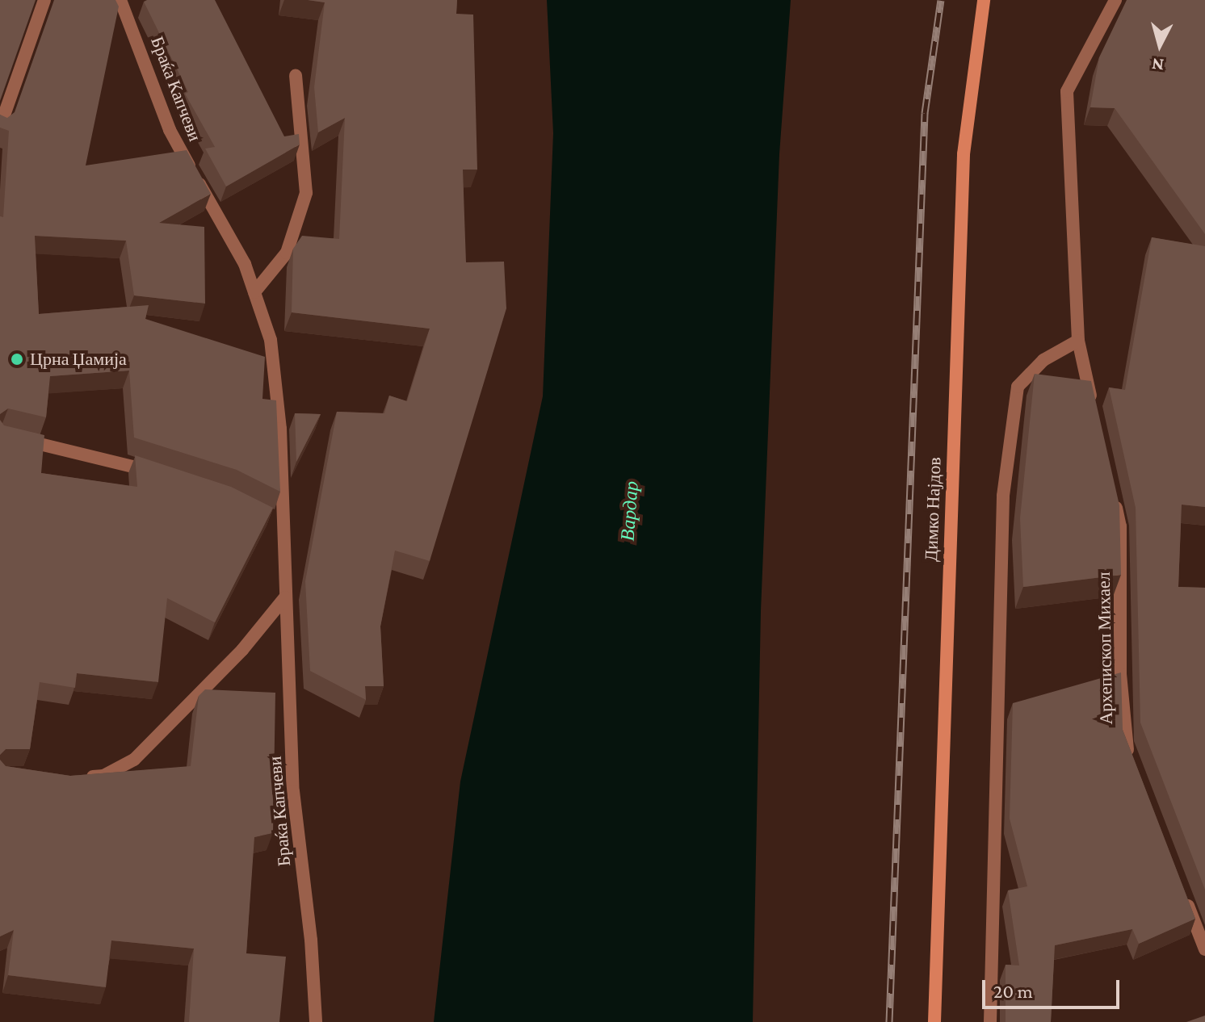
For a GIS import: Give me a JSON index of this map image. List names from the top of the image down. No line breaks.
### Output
{"streets":{"main road":["Димко Најдов"],"street":["Браќа Капчеви","Архепископ Михаел"]},"water":["Вардар"],"places":["Црна Џамија"],"scale_bar":"20 m","north":"bottom"}
